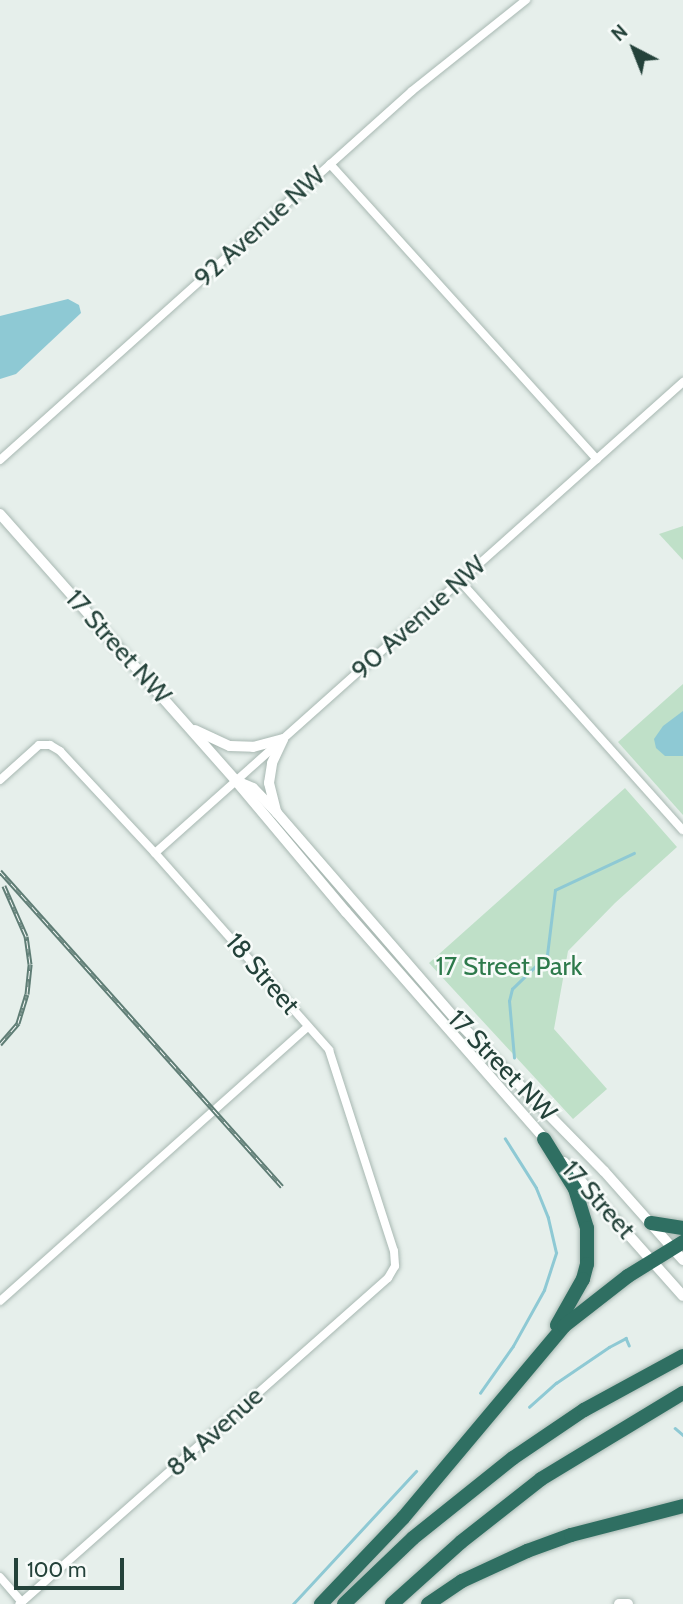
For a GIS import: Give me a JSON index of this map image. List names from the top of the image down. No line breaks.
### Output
{"streets":{"main road":["17 Street NW","17 Street"],"street":["92 Avenue NW","90 Avenue NW","18 Street","84 Avenue"]},"crossings":[["90 Avenue NW","17 Street NW"],["90 Avenue NW","18 Street"],["17 Street NW","17 Street"],["18 Street","84 Avenue"]],"parks":["17 Street Park"],"scale_bar":"100 m","north":"top left"}
